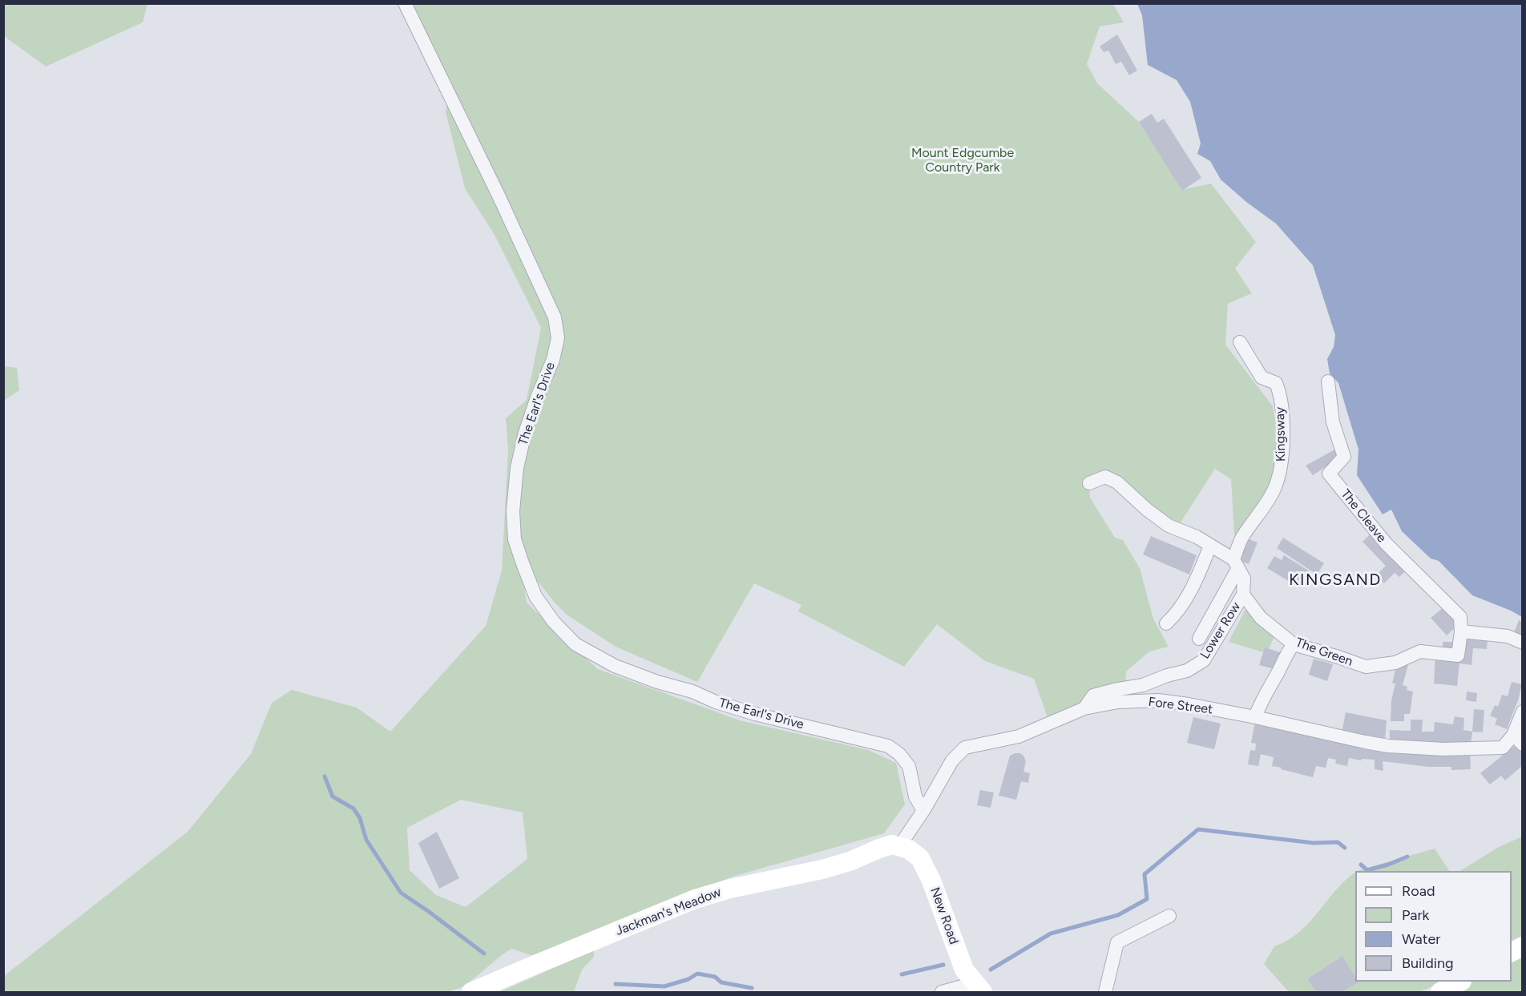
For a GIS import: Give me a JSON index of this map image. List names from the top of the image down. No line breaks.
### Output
{"streets":{"street":["The Earl's Drive","Kingsway","The Cleave","Lower Row","The Green","Fore Street","Jackman's Meadow","New Road"]},"crossings":[["The Earl's Drive","Fore Street"],["Kingsway","Lower Row"],["The Cleave","The Green"],["Lower Row","The Green"],["Lower Row","Fore Street"],["Fore Street","Jackman's Meadow"],["Fore Street","New Road"],["Jackman's Meadow","New Road"]],"districts":["KINGSAND"],"parks":["Mount Edgcumbe Country Park"],"legend":["Road","Park","Water","Building"]}
